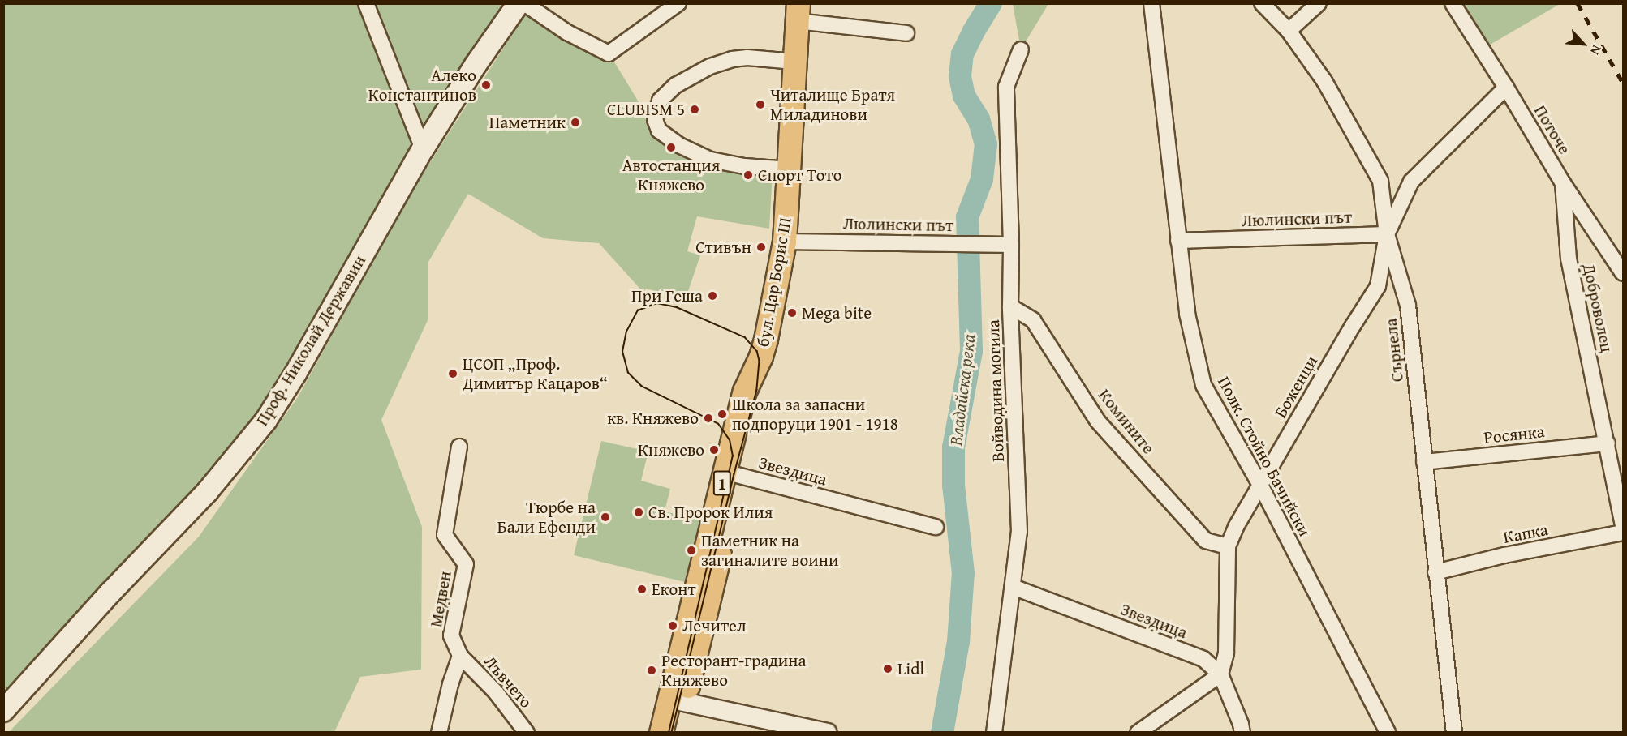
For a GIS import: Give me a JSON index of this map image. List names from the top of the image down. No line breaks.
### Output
{"streets":{"main road":["бул. Цар Борис III","Проф. Николай Державин","1"],"street":["Поточе","Люлински път","Доброволец","Сърнела","Боженци","Войводина могила","Комините","Росянка","Полк. Стойно Бачийски","Звездица","Капка","Медвен","Лъвчето"]},"crossings":[["Поточе","Доброволец"],["Поточе","Боженци"],["Люлински път","бул. Цар Борис III"],["Люлински път","Сърнела"],["Люлински път","Боженци"],["Люлински път","Войводина могила"],["Люлински път","Полк. Стойно Бачийски"],["бул. Цар Борис III","Звездица"],["Доброволец","Росянка"],["Сърнела","Боженци"],["Сърнела","Росянка"],["Сърнела","Капка"],["Боженци","Комините"],["Боженци","Полк. Стойно Бачийски"],["Боженци","Звездица"],["Войводина могила","Комините"],["Войводина могила","Звездица"],["Медвен","Лъвчето"]],"water":["Владайска река"],"places":["Алеко Константинов","Читалище Братя Миладинови","CLUBISM 5","Паметник","Автостанция Княжево","Спорт Тото","Стивън","При Геша","Mega bite","ЦСОП „Проф. Димитър Кацаров“","Школа за запасни подпоруци 1901 - 1918","кв. Княжево","Княжево","Св. Пророк Илия","Тюрбе на Бали Ефенди","Паметник на загиналите воини","Еконт","Лечител","Lidl","Ресторант-градина Княжево"],"north":"bottom right"}
